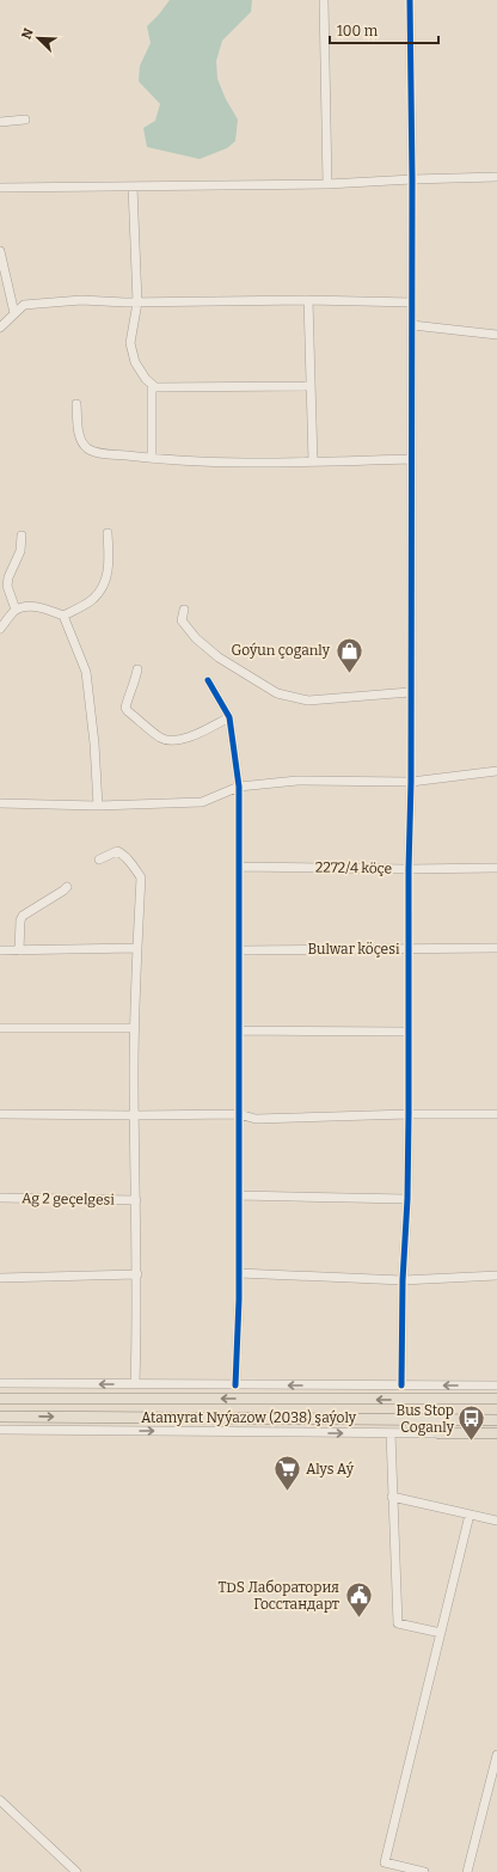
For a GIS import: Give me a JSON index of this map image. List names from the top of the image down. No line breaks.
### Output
{"streets":{"main road":["Atamyrat Nyýazow (2038) şaýoly"],"street":["2272/4 köçe","Bulwar köçesi","Ag 2 geçelgesi"]},"places":{"shop":["Goýun çoganly"],"bus stop":["Bus Stop Coganly"],"supermarket":["Alys Aý"],"public building":["TDS Лаборатория Госстандарт"]},"scale_bar":"100 m","north":"top left"}
